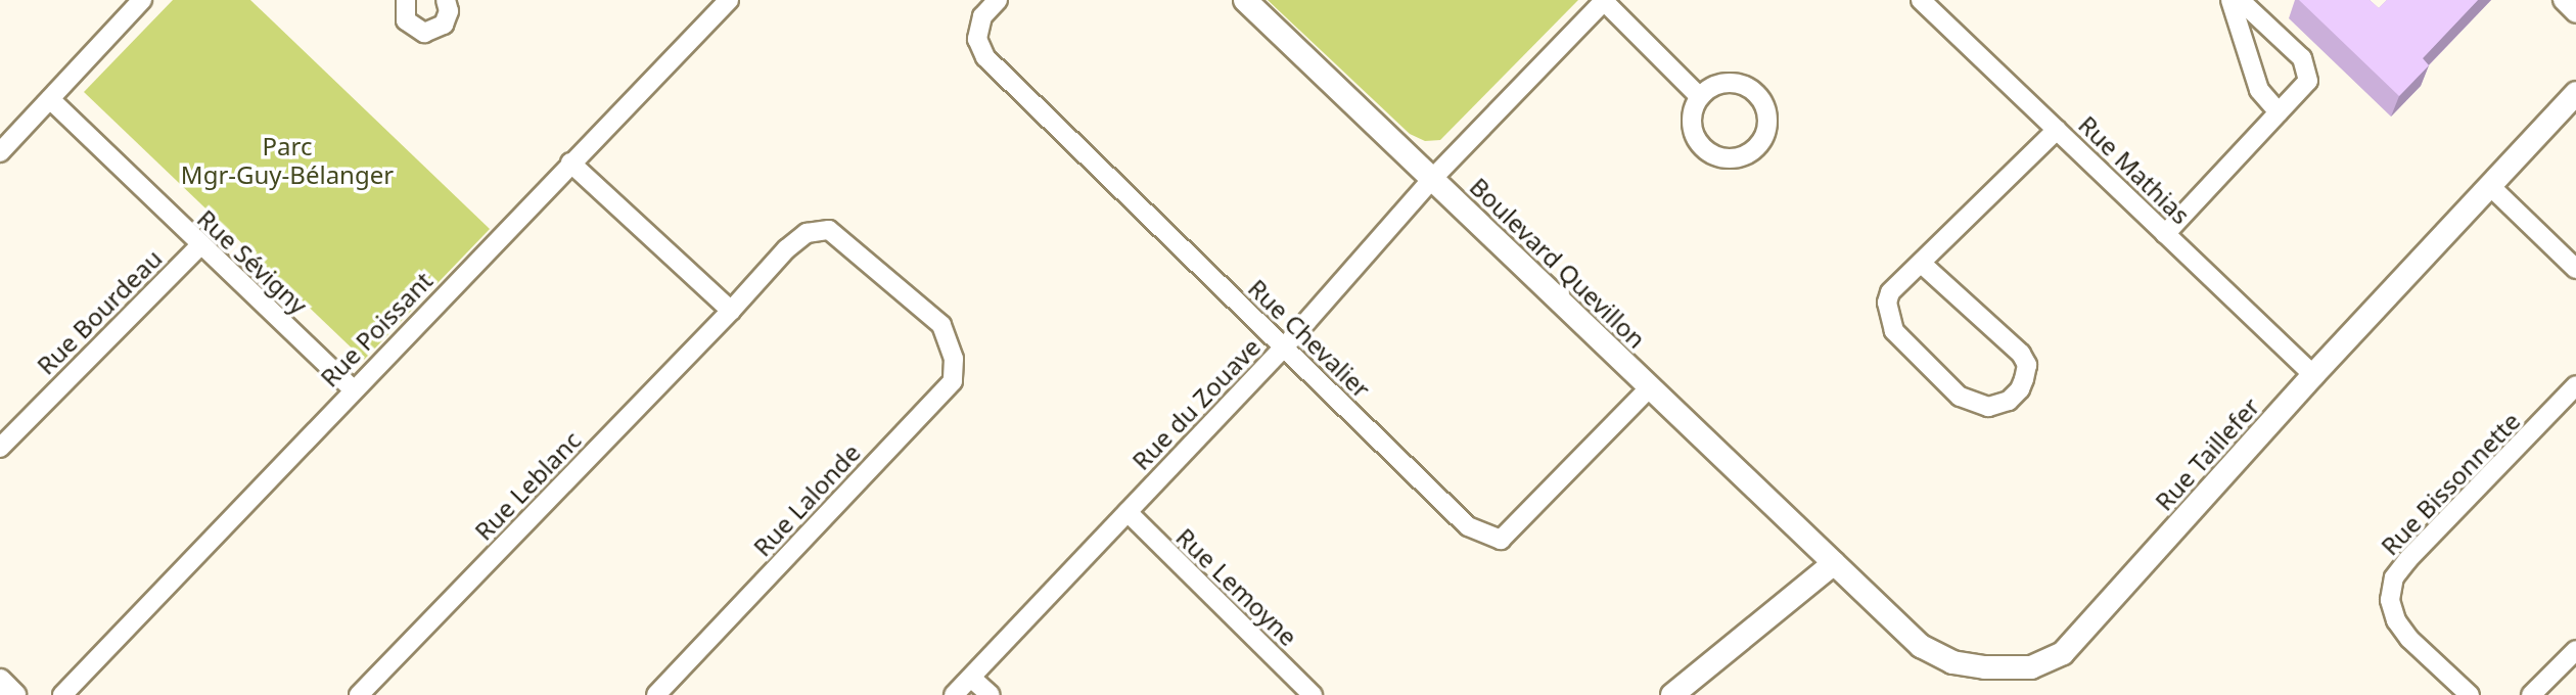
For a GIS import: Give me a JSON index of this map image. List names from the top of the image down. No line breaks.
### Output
{"streets":{"street":["Rue Mathias","Rue Sévigny","Boulevard Quevillon","Rue Bourdeau","Rue Poissant","Rue Chevalier","Rue du Zouave","Rue Taillefer","Rue Bissonnette","Rue Leblanc","Rue Lalonde","Rue Lemoyne"]},"crossings":[["Rue Mathias","Rue Taillefer"],["Rue Sévigny","Rue Bourdeau"],["Rue Sévigny","Rue Poissant"],["Boulevard Quevillon","Rue Chevalier"],["Boulevard Quevillon","Rue du Zouave"],["Boulevard Quevillon","Rue Taillefer"],["Rue Chevalier","Rue du Zouave"],["Rue du Zouave","Rue Lemoyne"],["Rue Leblanc","Rue Lalonde"]],"parks":["Parc Mgr-Guy-Bélanger"]}
